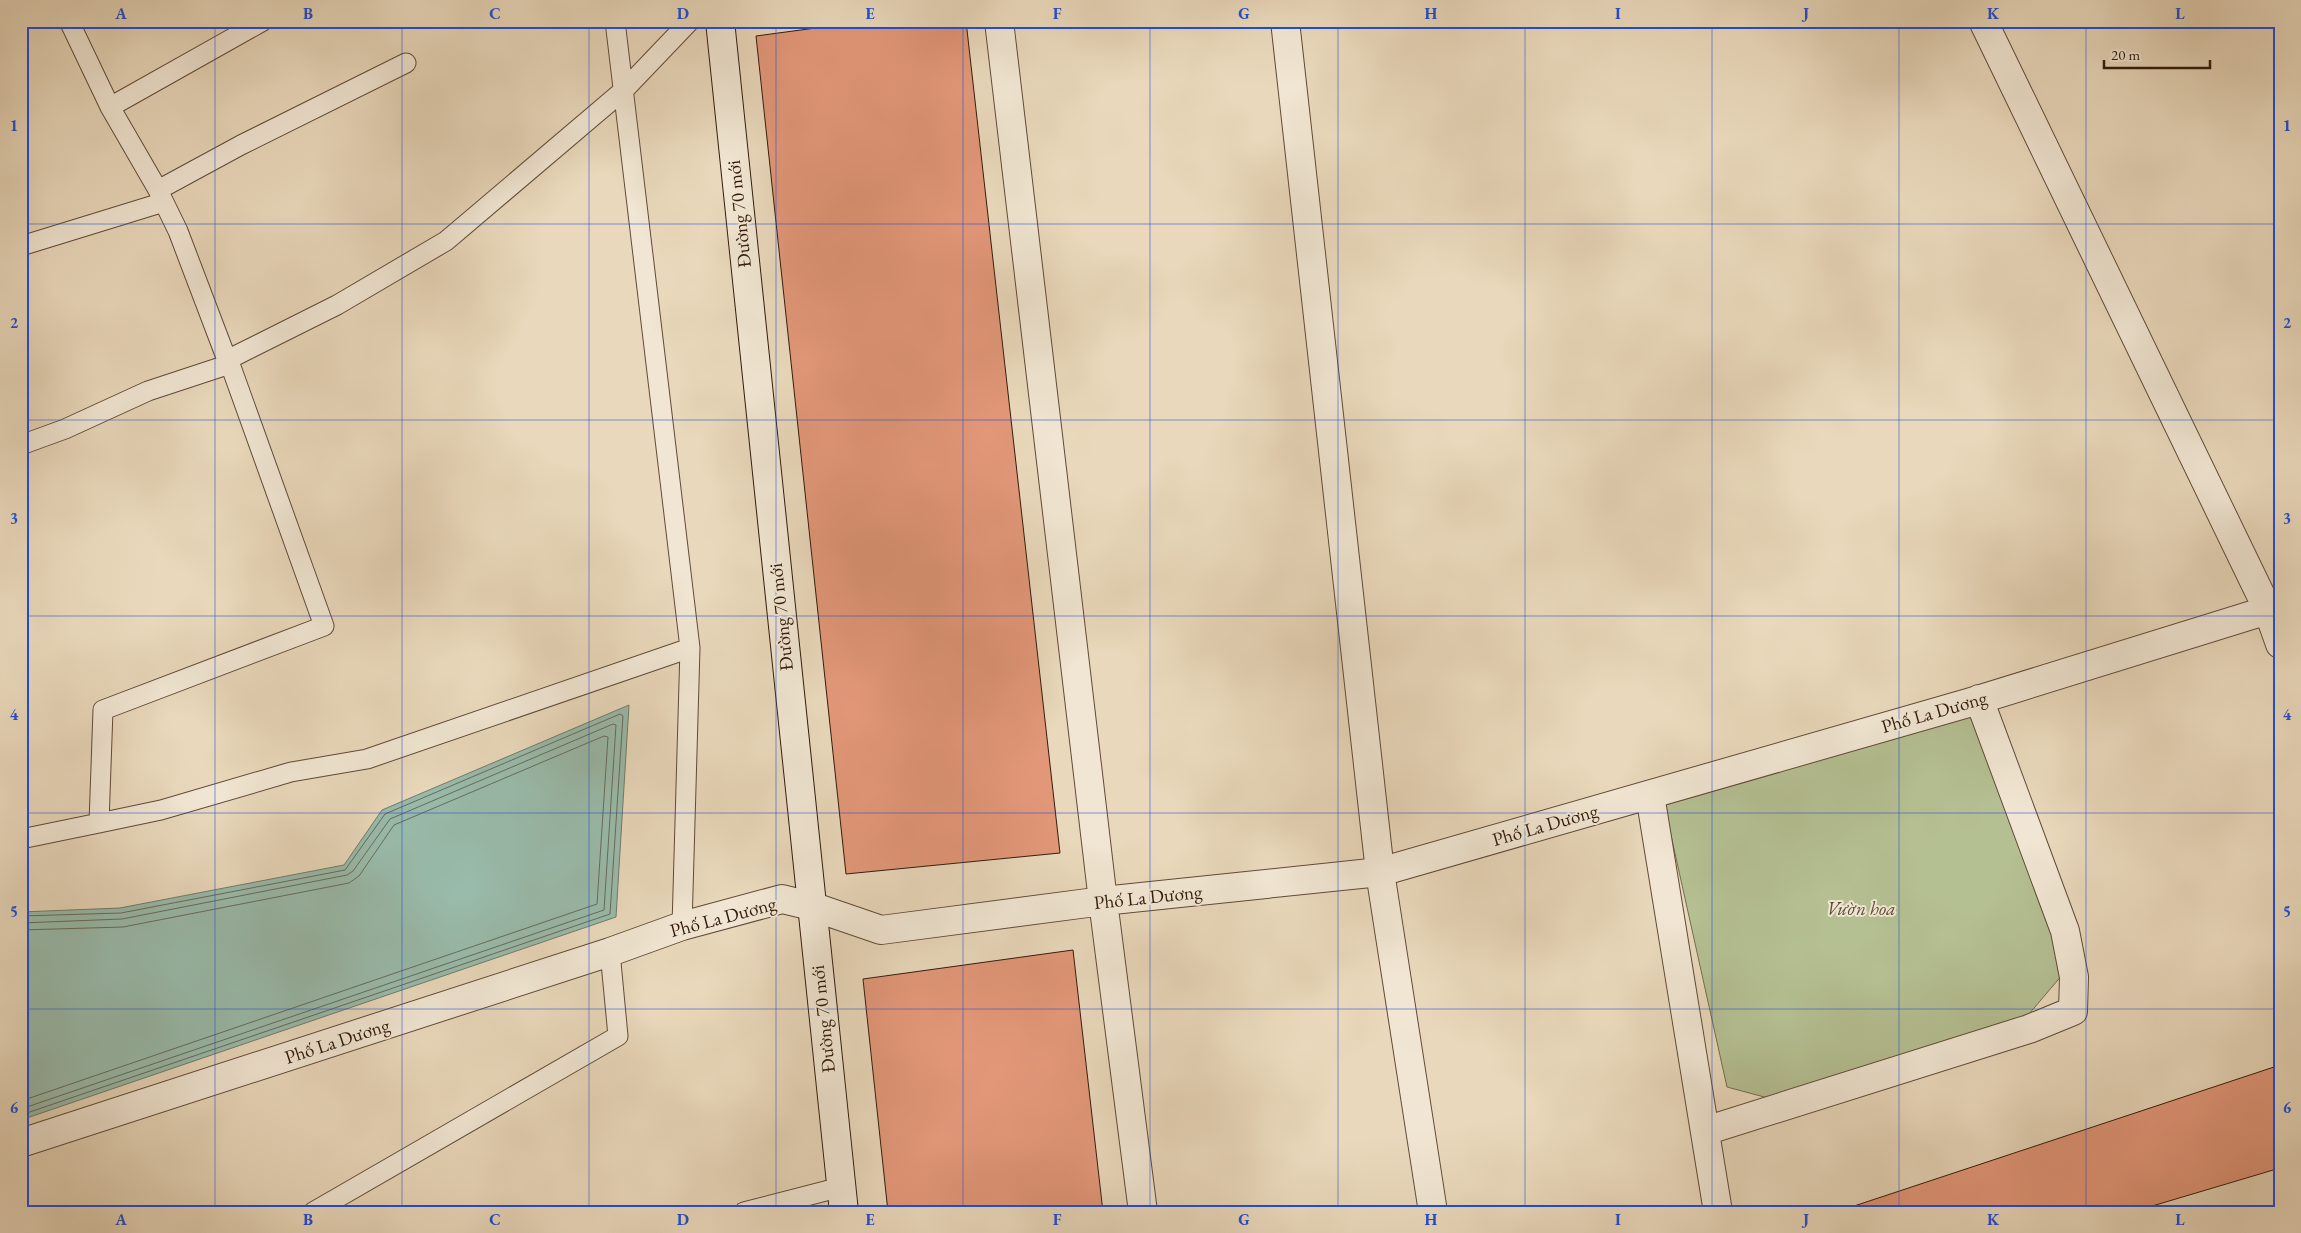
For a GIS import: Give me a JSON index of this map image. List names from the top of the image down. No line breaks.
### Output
{"streets":{"street":["Đường 70 mới","Phố La Dương"]},"crossings":[["Đường 70 mới","Phố La Dương"]],"parks":["Vườn hoa"],"scale_bar":"20 m","grid":{"columns":["A","B","C","D","E","F","G","H","I","J","K","L"],"rows":["1","2","3","4","5","6"]}}
